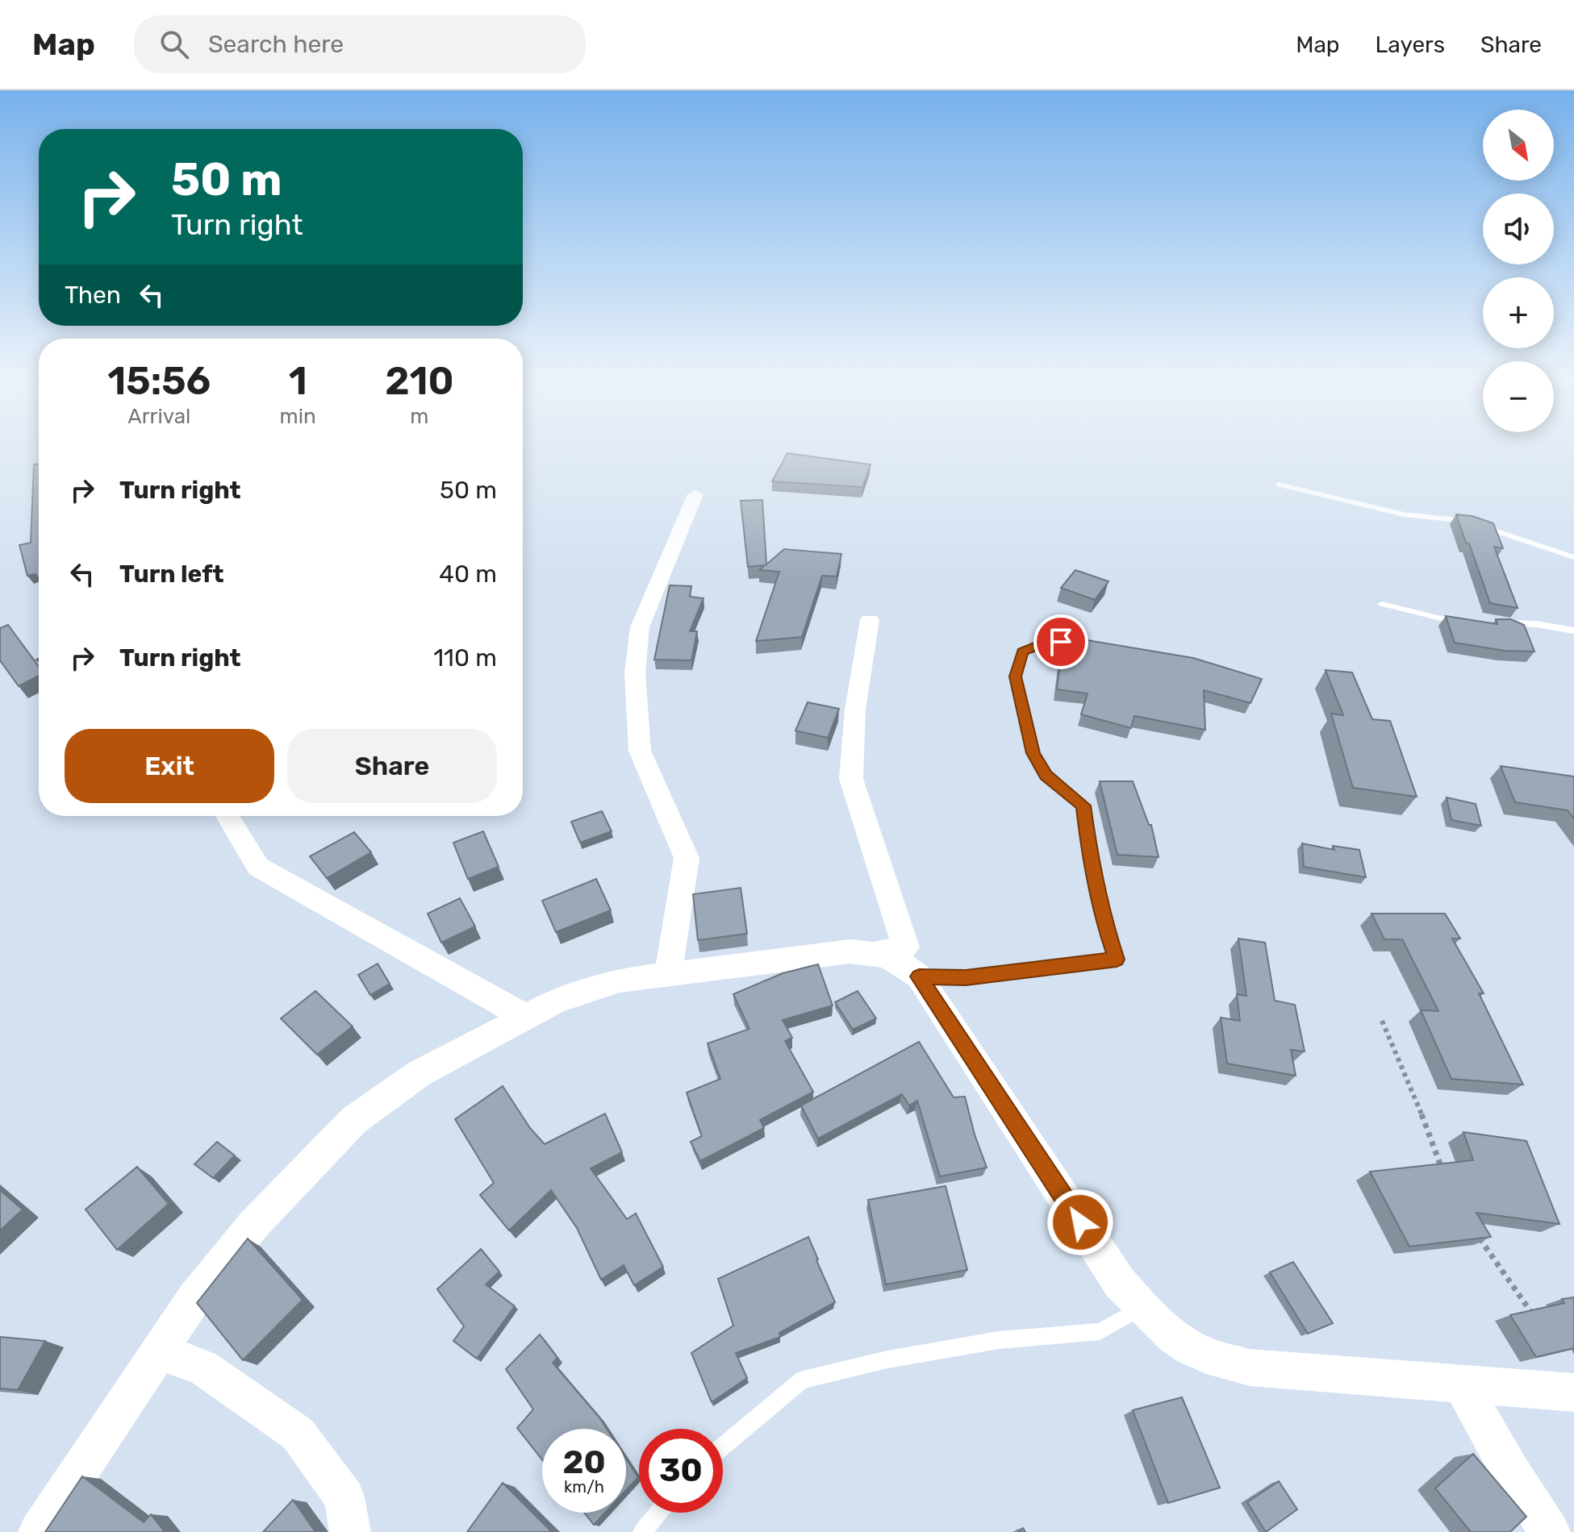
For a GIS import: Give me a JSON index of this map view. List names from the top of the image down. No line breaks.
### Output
{"north":"bottom right","page":{"header":"Map","search":"Search here","nav":["Map","Layers","Share"],"map_buttons":["+","−"],"turn":["50 m","Turn right"],"then":"Then","eta":["15:56","Arrival","1","min","210","m"],"list":[{"name":"Turn right","value":"50 m"},{"name":"Turn left","value":"40 m"},{"name":"Turn right","value":"110 m"}],"buttons":["Exit","Share"],"speed":"20 km/h","limit":"30"}}
